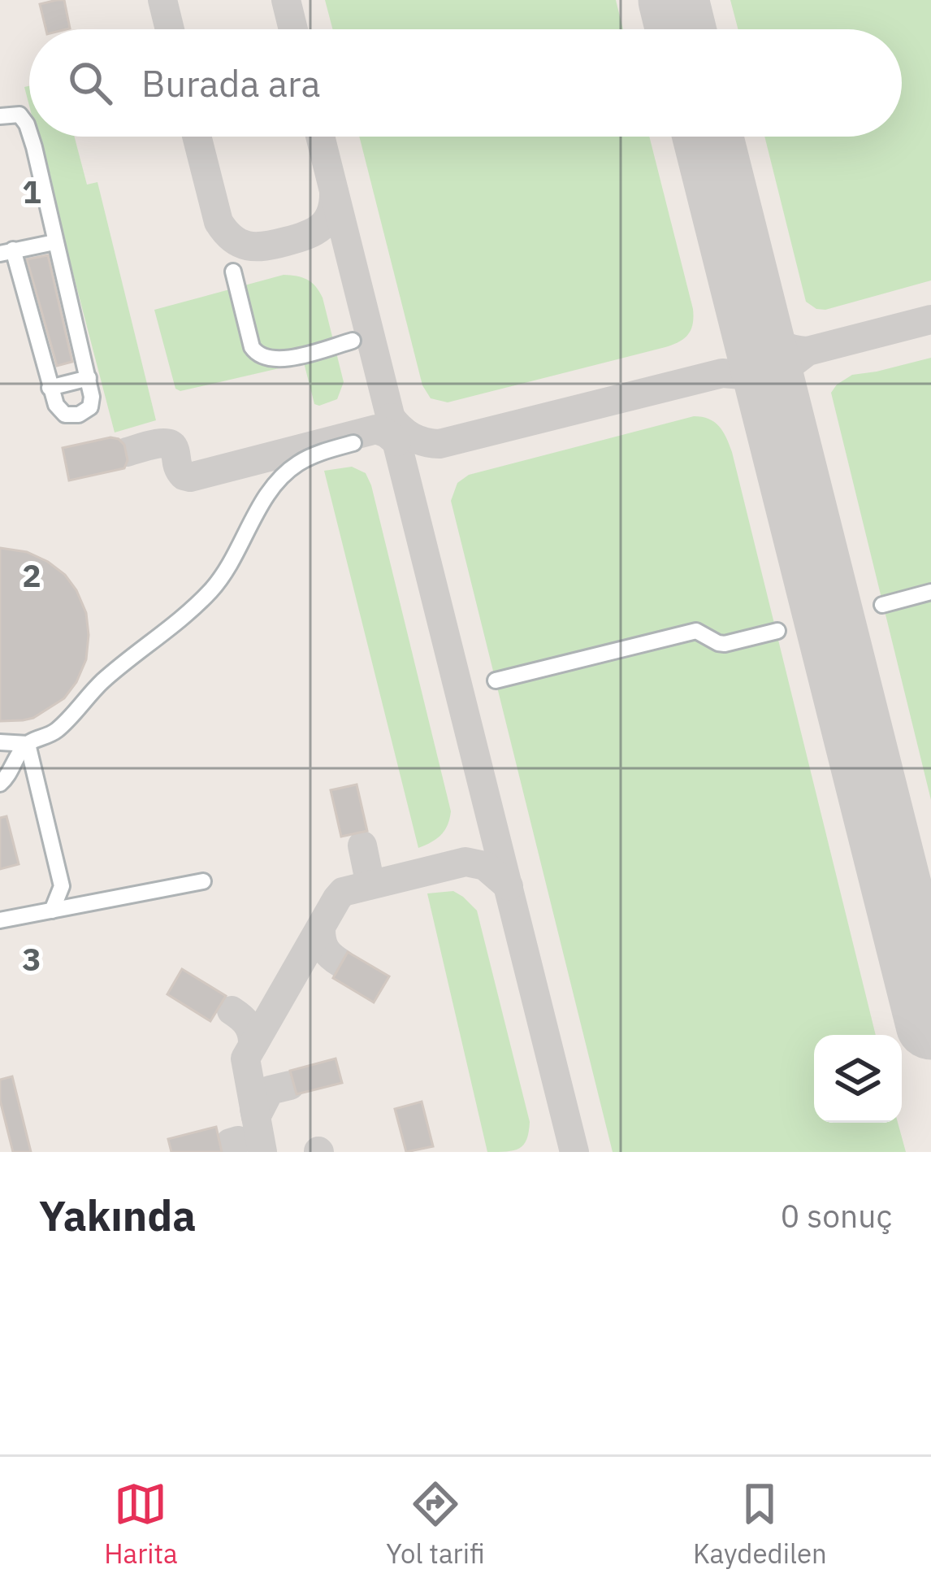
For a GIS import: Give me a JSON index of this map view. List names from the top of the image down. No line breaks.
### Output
{"page":{"search":"Burada ara","heading":["Yakında","0 sonuç"],"nav":["Harita","Yol tarifi","Kaydedilen"]},"grid":{"rows":["1","2","3"]}}
